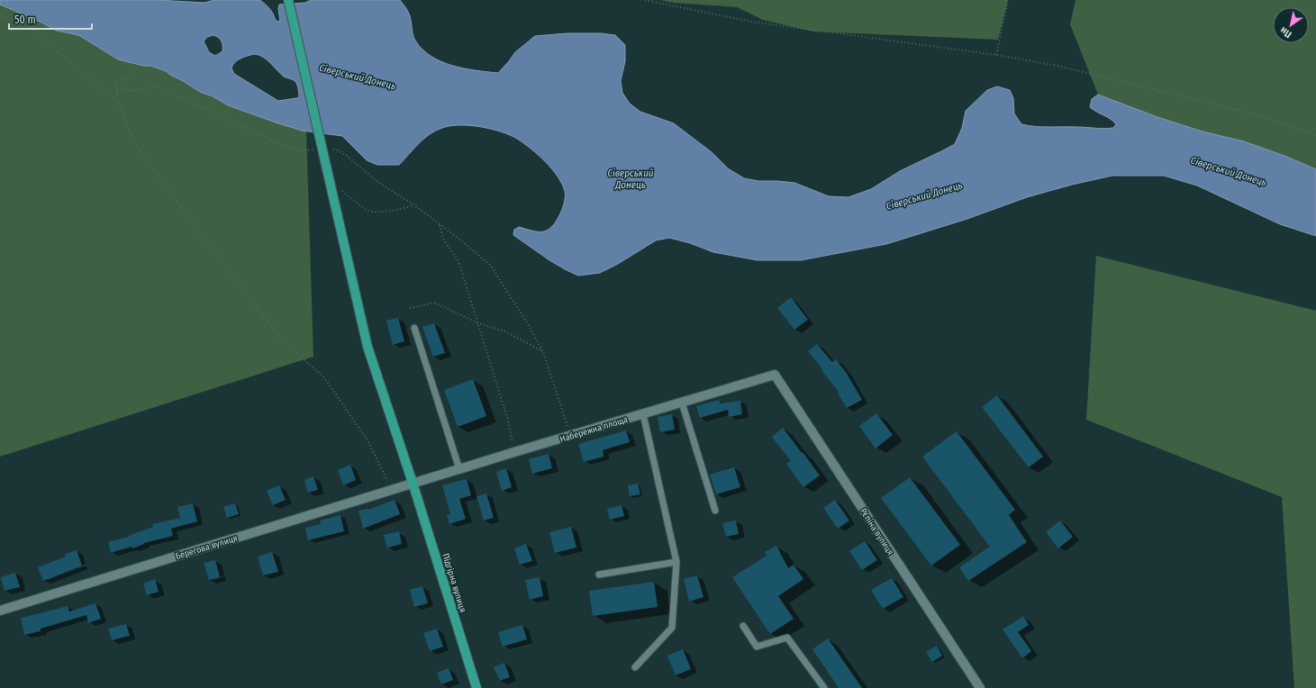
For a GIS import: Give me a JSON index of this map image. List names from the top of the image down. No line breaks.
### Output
{"streets":{"main road":["Підгірна вулиця"],"street":["Набережна площа","Рєпіна вулиця","Берегова вулиця"]},"crossings":[["Набережна площа","Рєпіна вулиця"],["Набережна площа","Берегова вулиця"],["Набережна площа","Підгірна вулиця"],["Берегова вулиця","Підгірна вулиця"]],"water":["Сіверський Донець"],"scale_bar":"50 m","north":"bottom left"}
